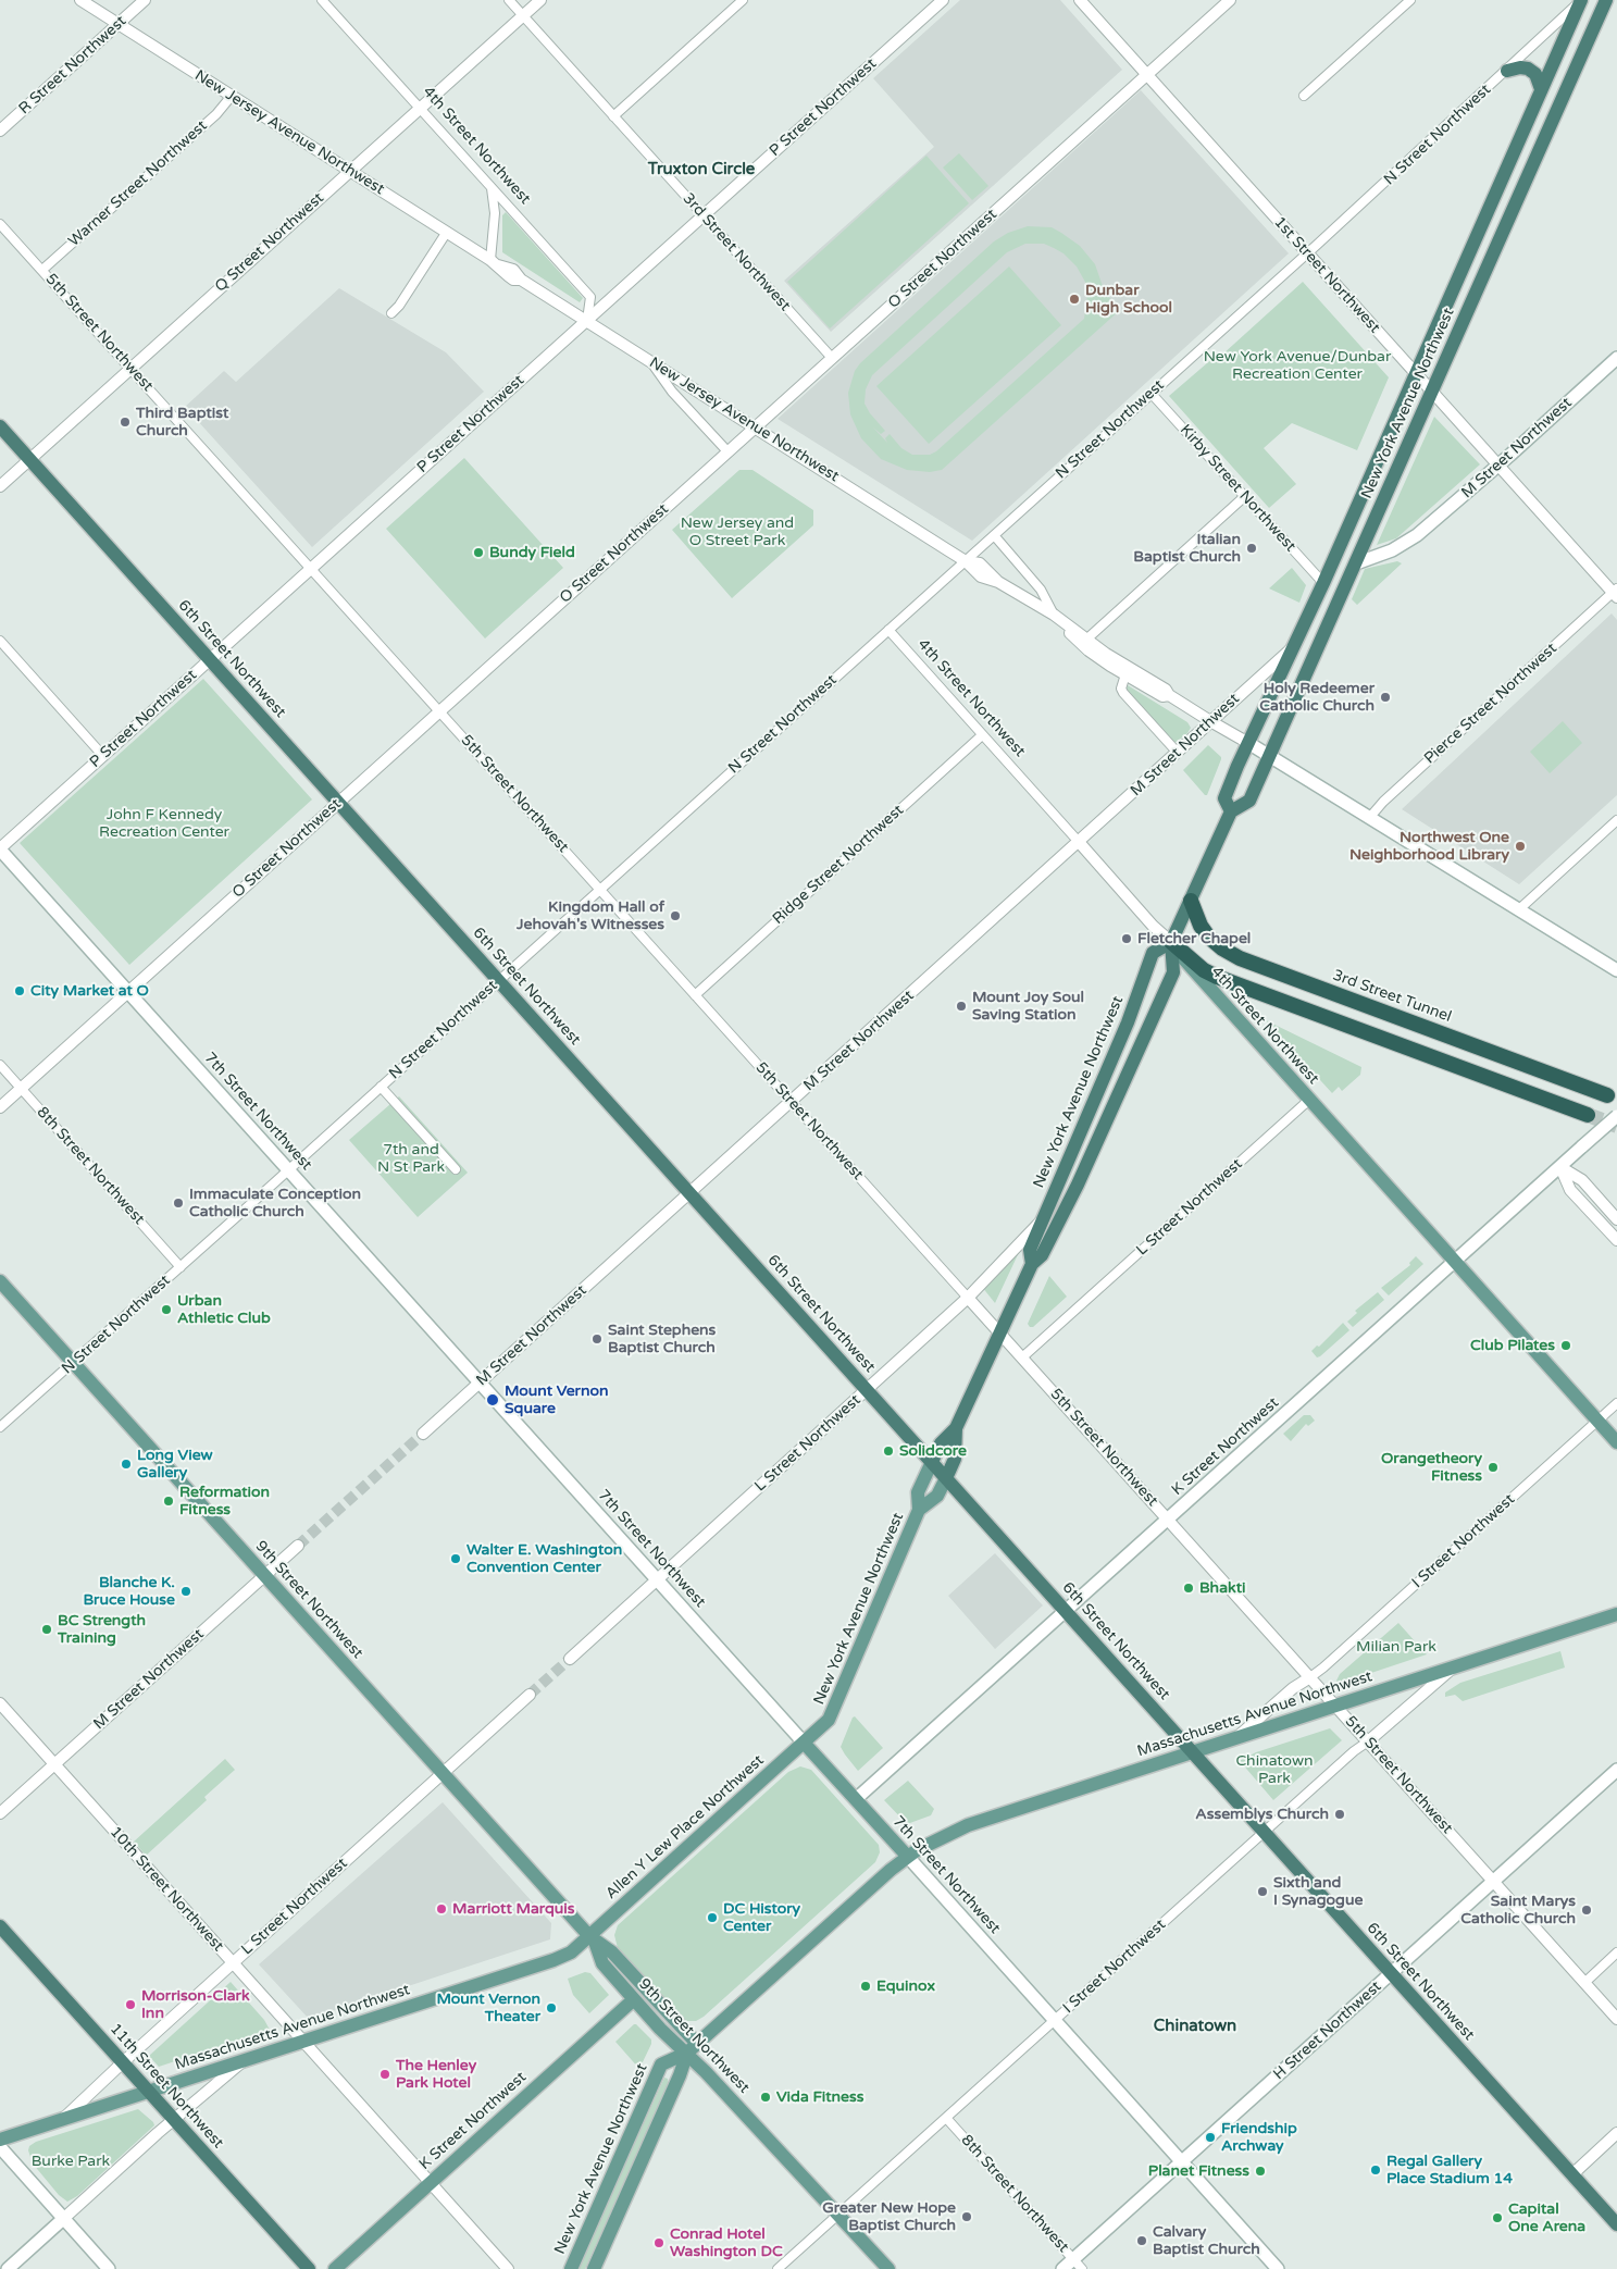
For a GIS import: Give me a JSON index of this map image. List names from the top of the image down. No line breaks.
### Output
{"streets":{"highway":["New York Avenue Northwest","6th Street Northwest","3rd Street Tunnel","11th Street Northwest"],"main road":["New Jersey Avenue Northwest","4th Street Northwest","M Street Northwest","7th Street Northwest","K Street Northwest","9th Street Northwest","Massachusetts Avenue Northwest","Allen Y Lew Place Northwest","H Street Northwest"],"street":["R Street Northwest","P Street Northwest","N Street Northwest","Warner Street Northwest","Q Street Northwest","3rd Street Northwest","O Street Northwest","1st Street Northwest","5th Street Northwest","Kirby Street Northwest","Pierce Street Northwest","Ridge Street Northwest","8th Street Northwest","L Street Northwest","I Street Northwest","10th Street Northwest"]},"crossings":[["R Street Northwest","New Jersey Avenue Northwest"],["P Street Northwest","New Jersey Avenue Northwest"],["P Street Northwest","4th Street Northwest"],["P Street Northwest","3rd Street Northwest"],["P Street Northwest","5th Street Northwest"],["P Street Northwest","6th Street Northwest"],["P Street Northwest","7th Street Northwest"],["New Jersey Avenue Northwest","N Street Northwest"],["New Jersey Avenue Northwest","4th Street Northwest"],["New Jersey Avenue Northwest","Warner Street Northwest"],["New Jersey Avenue Northwest","Q Street Northwest"],["New Jersey Avenue Northwest","O Street Northwest"],["New Jersey Avenue Northwest","New York Avenue Northwest"],["New Jersey Avenue Northwest","M Street Northwest"],["New Jersey Avenue Northwest","Pierce Street Northwest"],["N Street Northwest","4th Street Northwest"],["N Street Northwest","1st Street Northwest"],["N Street Northwest","5th Street Northwest"],["N Street Northwest","New York Avenue Northwest"],["N Street Northwest","Kirby Street Northwest"],["N Street Northwest","6th Street Northwest"],["N Street Northwest","7th Street Northwest"],["N Street Northwest","8th Street Northwest"],["N Street Northwest","9th Street Northwest"],["4th Street Northwest","Q Street Northwest"],["4th Street Northwest","New York Avenue Northwest"],["4th Street Northwest","M Street Northwest"],["4th Street Northwest","Ridge Street Northwest"],["4th Street Northwest","L Street Northwest"],["4th Street Northwest","K Street Northwest"],["4th Street Northwest","I Street Northwest"],["Warner Street Northwest","5th Street Northwest"],["Q Street Northwest","3rd Street Northwest"],["Q Street Northwest","5th Street Northwest"],["Q Street Northwest","6th Street Northwest"],["3rd Street Northwest","O Street Northwest"],["O Street Northwest","1st Street Northwest"],["O Street Northwest","5th Street Northwest"],["O Street Northwest","6th Street Northwest"],["O Street Northwest","7th Street Northwest"],["O Street Northwest","8th Street Northwest"],["1st Street Northwest","New York Avenue Northwest"],["1st Street Northwest","M Street Northwest"],["1st Street Northwest","Pierce Street Northwest"],["5th Street Northwest","New York Avenue Northwest"],["5th Street Northwest","M Street Northwest"],["5th Street Northwest","Ridge Street Northwest"],["5th Street Northwest","L Street Northwest"],["5th Street Northwest","K Street Northwest"],["5th Street Northwest","I Street Northwest"],["5th Street Northwest","Massachusetts Avenue Northwest"],["5th Street Northwest","H Street Northwest"],["New York Avenue Northwest","M Street Northwest"],["New York Avenue Northwest","Kirby Street Northwest"],["New York Avenue Northwest","6th Street Northwest"],["New York Avenue Northwest","3rd Street Tunnel"],["New York Avenue Northwest","7th Street Northwest"],["New York Avenue Northwest","L Street Northwest"],["New York Avenue Northwest","9th Street Northwest"],["New York Avenue Northwest","Allen Y Lew Place Northwest"],["M Street Northwest","6th Street Northwest"],["M Street Northwest","7th Street Northwest"],["M Street Northwest","9th Street Northwest"],["M Street Northwest","10th Street Northwest"],["6th Street Northwest","L Street Northwest"],["6th Street Northwest","K Street Northwest"],["6th Street Northwest","I Street Northwest"],["6th Street Northwest","Massachusetts Avenue Northwest"],["6th Street Northwest","H Street Northwest"],["7th Street Northwest","L Street Northwest"],["7th Street Northwest","K Street Northwest"],["7th Street Northwest","I Street Northwest"],["7th Street Northwest","Massachusetts Avenue Northwest"],["7th Street Northwest","Allen Y Lew Place Northwest"],["7th Street Northwest","H Street Northwest"],["8th Street Northwest","I Street Northwest"],["8th Street Northwest","H Street Northwest"],["L Street Northwest","9th Street Northwest"],["L Street Northwest","Massachusetts Avenue Northwest"],["L Street Northwest","10th Street Northwest"],["L Street Northwest","11th Street Northwest"],["K Street Northwest","9th Street Northwest"],["K Street Northwest","10th Street Northwest"],["I Street Northwest","9th Street Northwest"],["I Street Northwest","Massachusetts Avenue Northwest"],["9th Street Northwest","Massachusetts Avenue Northwest"],["9th Street Northwest","Allen Y Lew Place Northwest"],["Massachusetts Avenue Northwest","Allen Y Lew Place Northwest"],["Massachusetts Avenue Northwest","10th Street Northwest"],["Massachusetts Avenue Northwest","11th Street Northwest"]],"districts":["Truxton Circle","Chinatown"],"parks":["New York Avenue/Dunbar Recreation Center","New Jersey and O Street Park","John F Kennedy Recreation Center","7th and N St Park","Milian Park","Chinatown Park","Burke Park"],"places":["Dunbar High School","Third Baptist Church","Italian Baptist Church","Bundy Field","Holy Redeemer Catholic Church","Northwest One Neighborhood Library","Kingdom Hall of Jehovah's Witnesses","Fletcher Chapel","City Market at O","Mount Joy Soul Saving Station","Immaculate Conception Catholic Church","Urban Athletic Club","Saint Stephens Baptist Church","Club Pilates","Mount Vernon Square","Solidcore","Long View Gallery","Orangetheory Fitness","Reformation Fitness","Walter E. Washington Convention Center","Bhakti","Blanche K. Bruce House","BC Strength Training","Assemblys Church","Sixth and I Synagogue","Marriott Marquis","Saint Marys Catholic Church","DC History Center","Equinox","Morrison-Clark Inn","Mount Vernon Theater","The Henley Park Hotel","Vida Fitness","Friendship Archway","Regal Gallery Place Stadium 14","Planet Fitness","Greater New Hope Baptist Church","Capital One Arena","Calvary Baptist Church","Conrad Hotel Washington DC"]}
